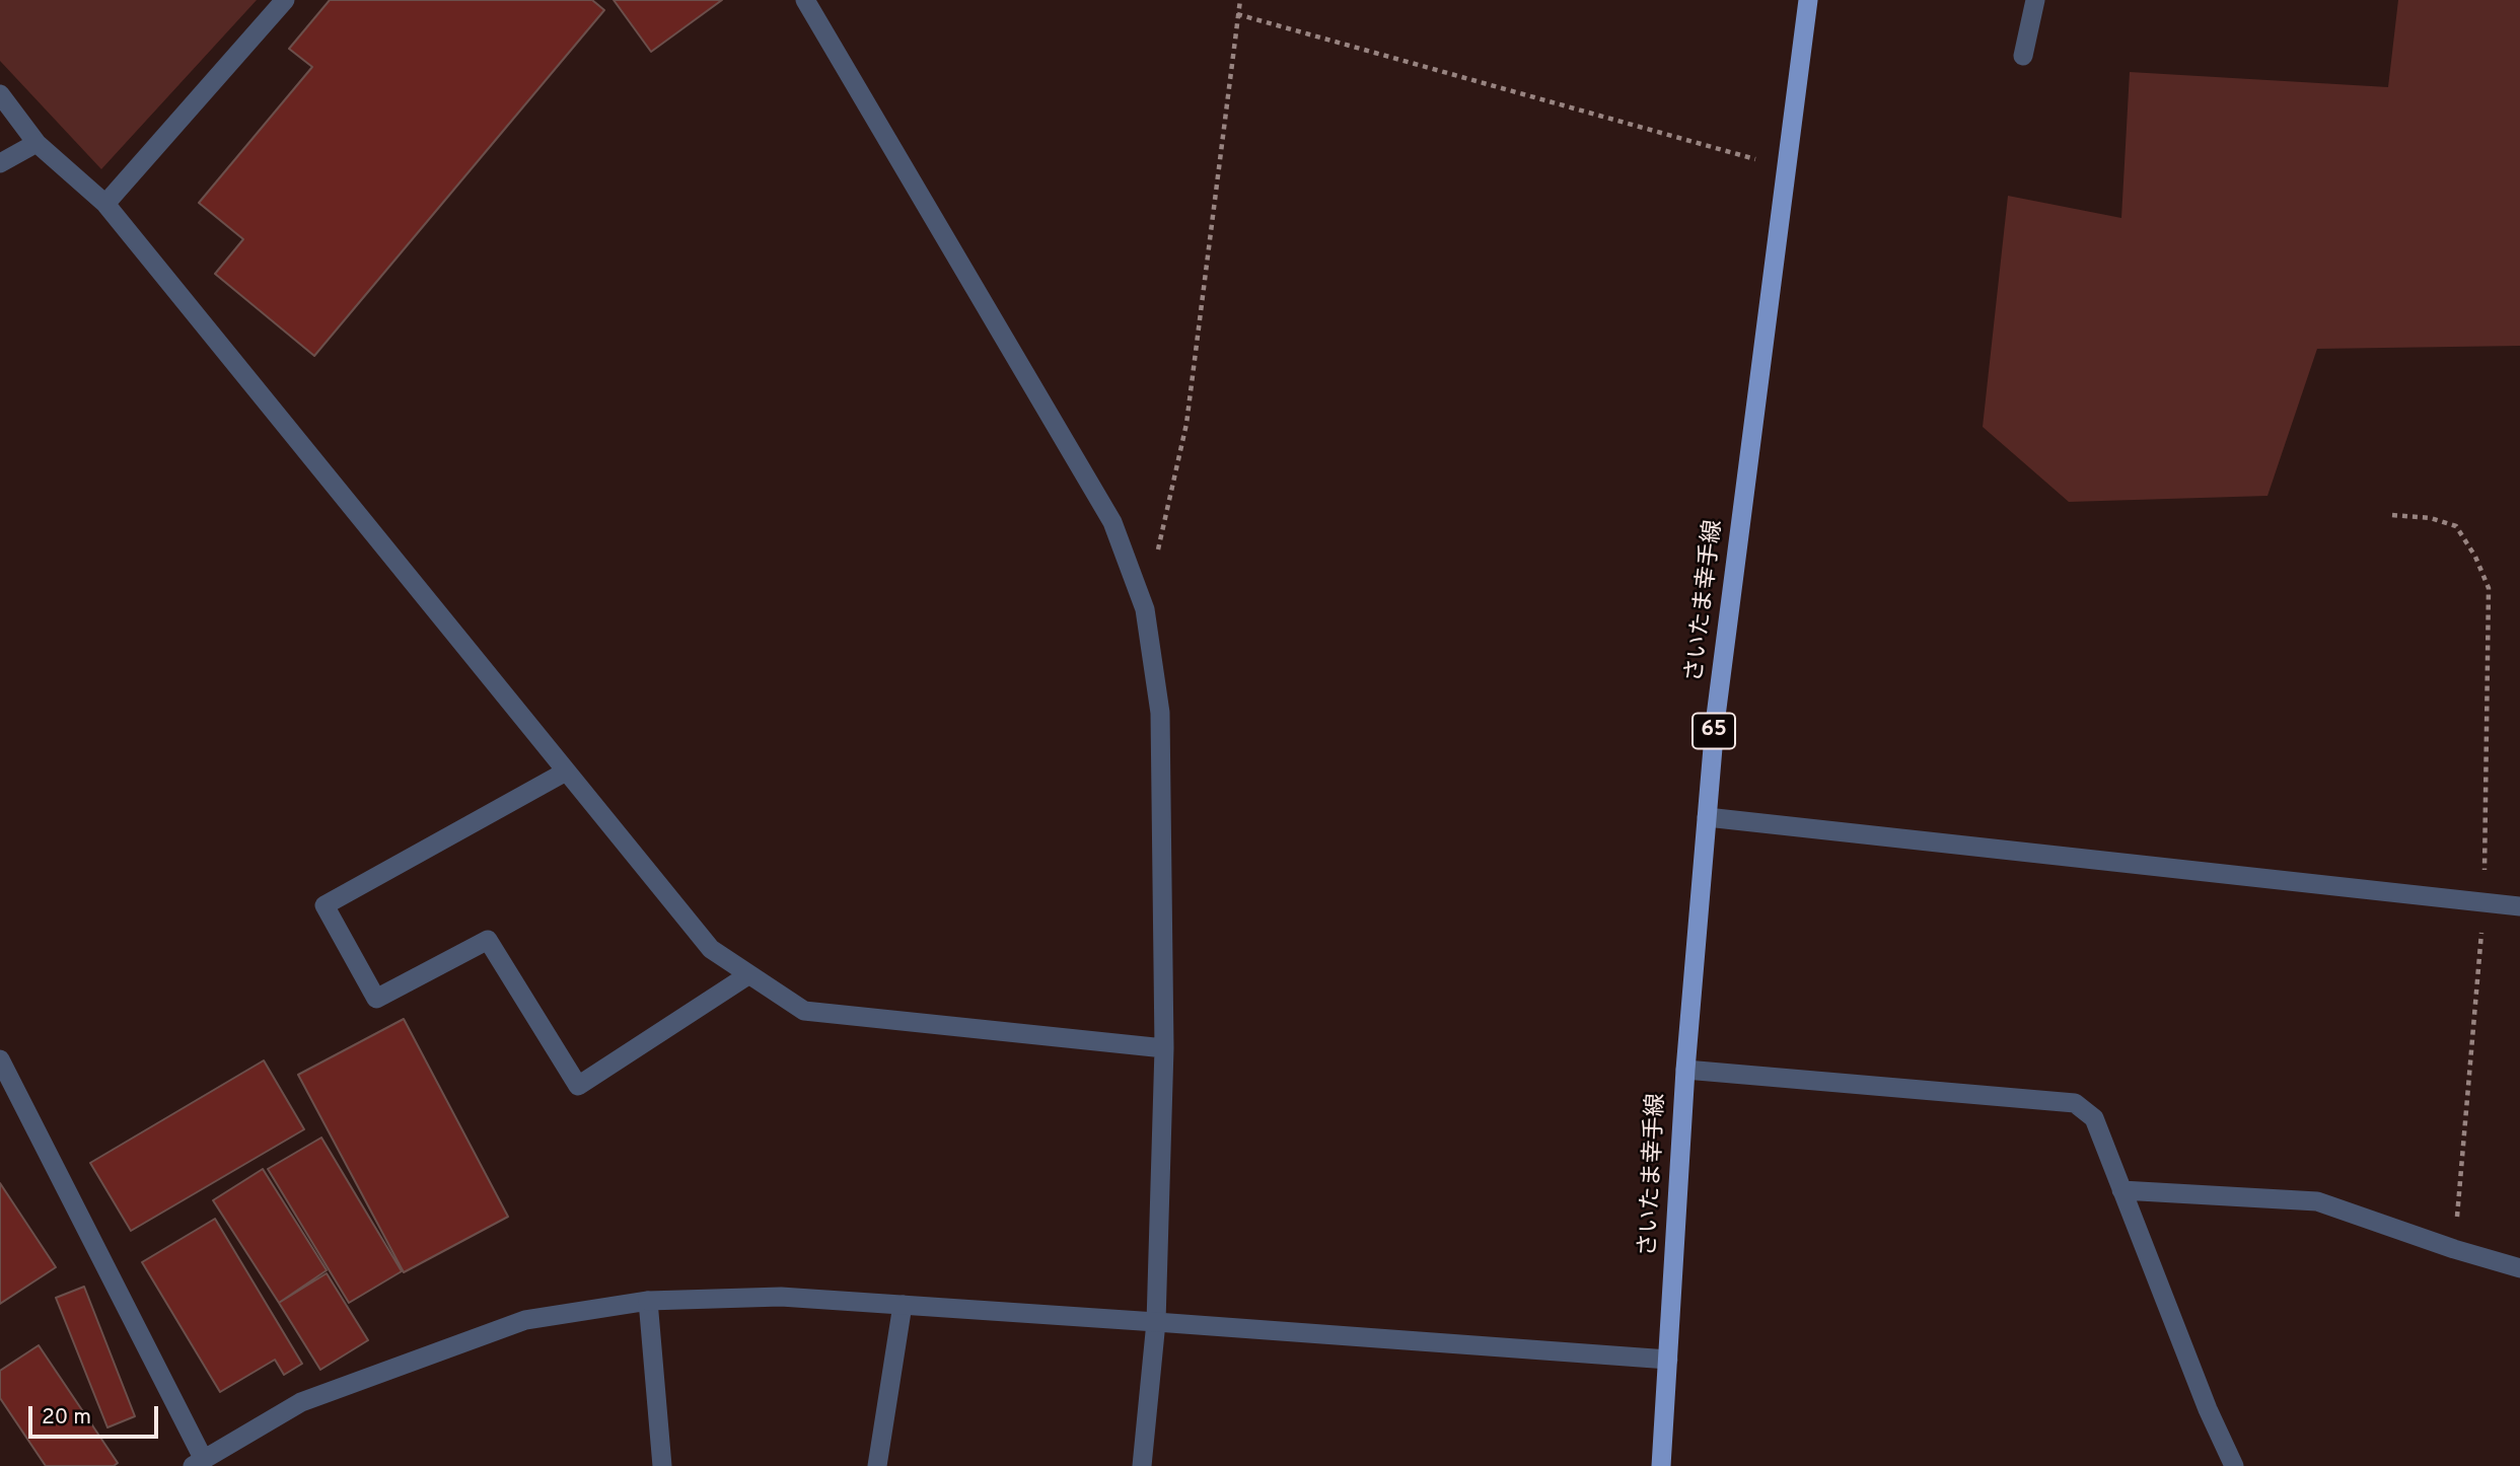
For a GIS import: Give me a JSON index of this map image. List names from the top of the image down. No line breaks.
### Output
{"streets":{"main road":["さいたま幸手線","65"]},"scale_bar":"20 m"}
